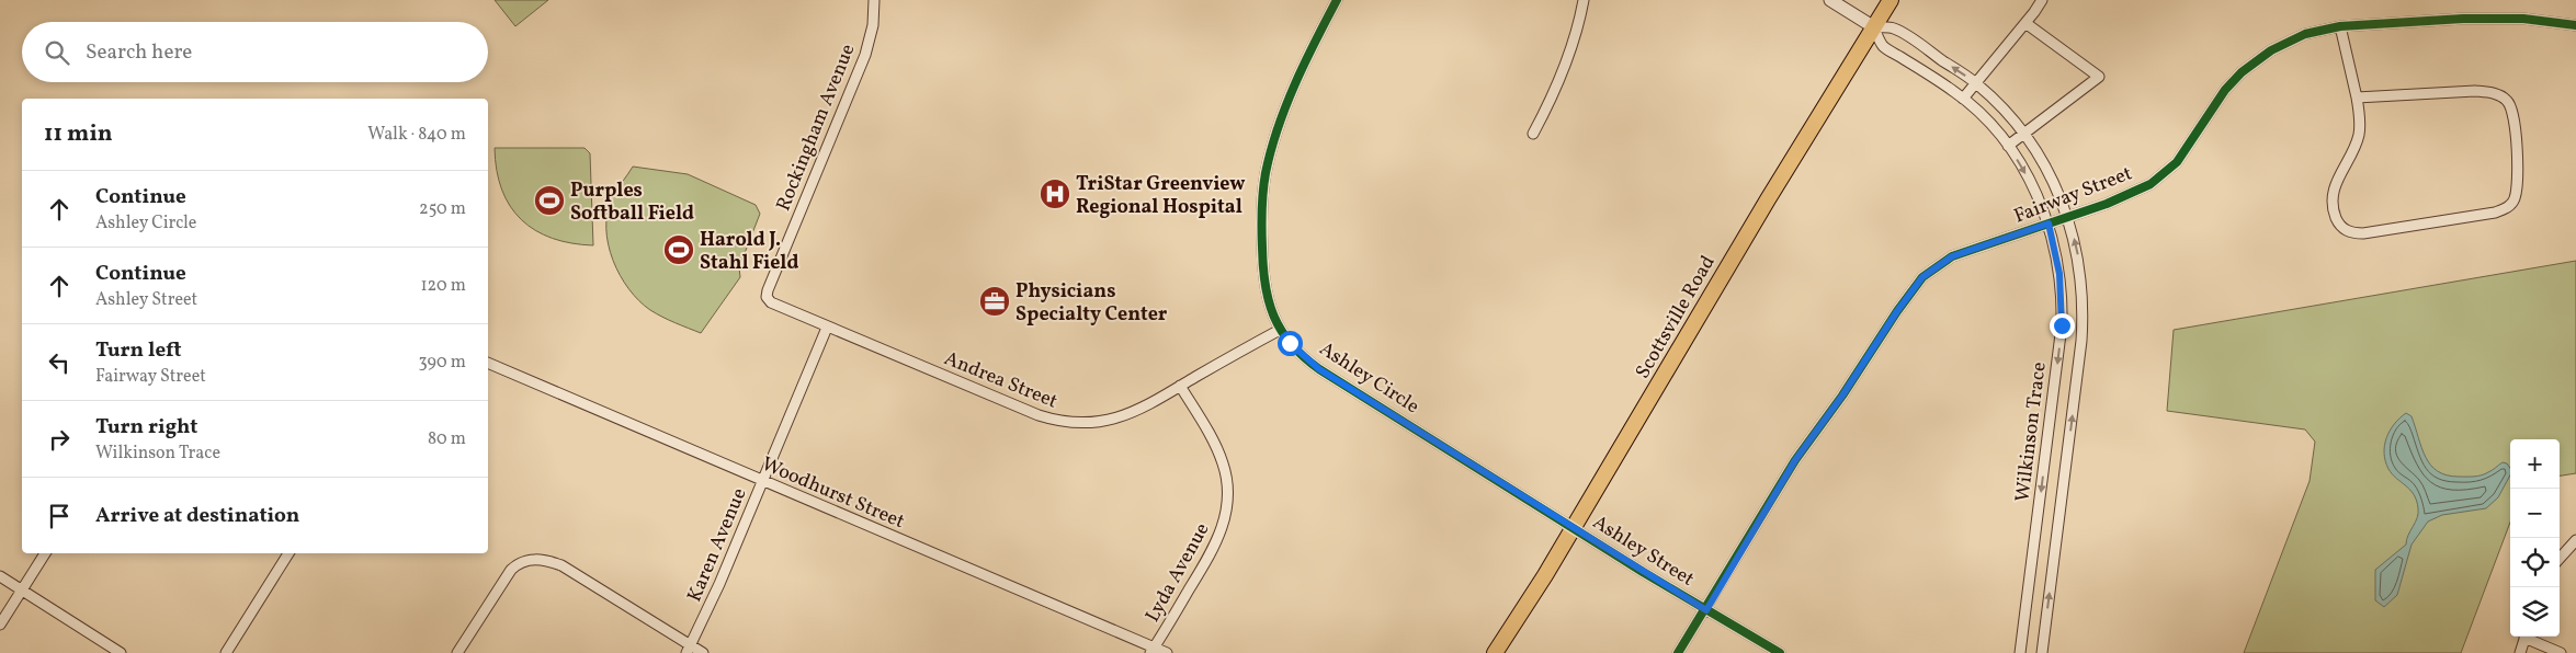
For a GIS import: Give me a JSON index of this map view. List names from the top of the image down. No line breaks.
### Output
{"streets":{"main road":["Scottsville Road"],"street":["Rockingham Avenue","Fairway Street","Ashley Circle","Andrea Street","Wilkinson Trace","Woodhurst Street","Karen Avenue","Ashley Street","Lyda Avenue"]},"crossings":[["Rockingham Avenue","Andrea Street"],["Fairway Street","Wilkinson Trace"],["Fairway Street","Ashley Street"],["Scottsville Road","Ashley Circle"],["Scottsville Road","Wilkinson Trace"],["Scottsville Road","Ashley Street"],["Ashley Circle","Andrea Street"],["Ashley Circle","Ashley Street"],["Andrea Street","Karen Avenue"],["Andrea Street","Lyda Avenue"],["Woodhurst Street","Karen Avenue"],["Woodhurst Street","Lyda Avenue"]],"places":{"hospital":["TriStar Greenview Regional Hospital"],"sports":["Purples Softball Field","Harold J. Stahl Field"],"office":["Physicians Specialty Center"]},"page":{"search":"Search here","heading":["11 min","Walk · 840 m"],"list":[["Continue","Ashley Circle","250 m"],["Continue","Ashley Street","120 m"],["Turn left","Fairway Street","390 m"],["Turn right","Wilkinson Trace","80 m"],"Arrive at destination"],"map_buttons":["+","−"]}}
